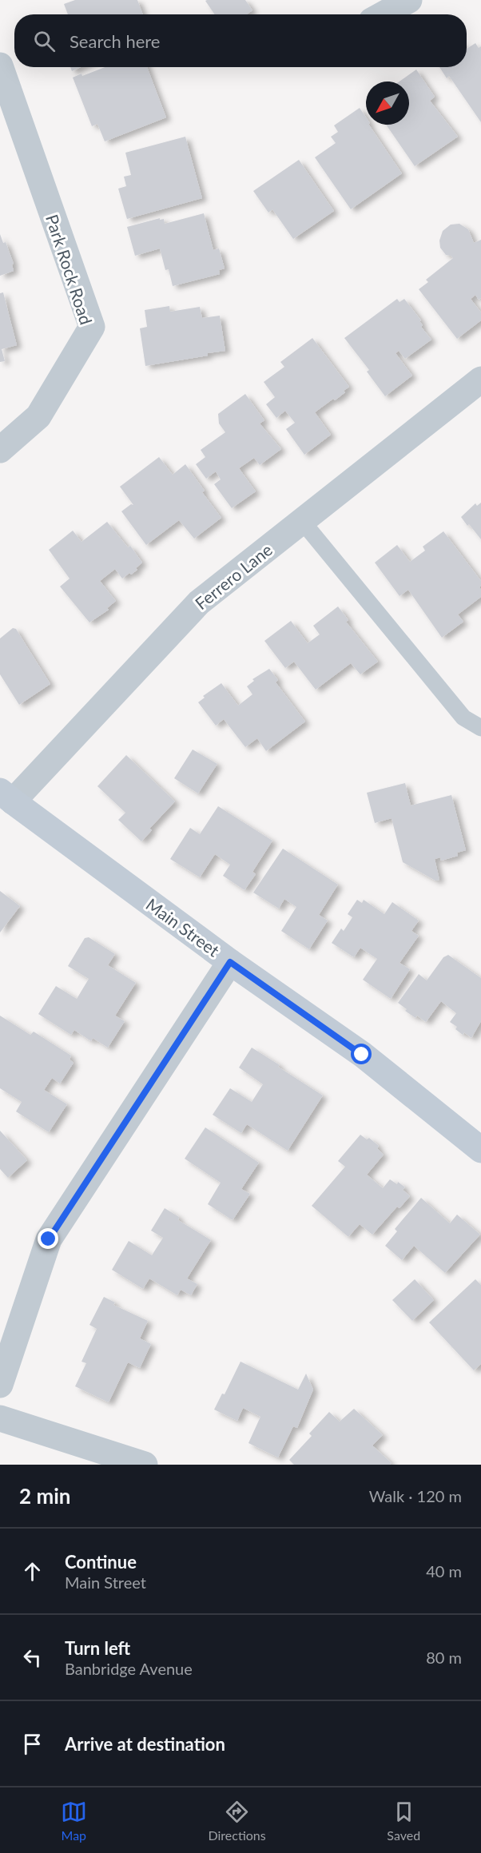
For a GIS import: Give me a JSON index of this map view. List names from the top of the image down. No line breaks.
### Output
{"streets":{"street":["Park Rock Road","Ferrero Lane","Main Street"]},"crossings":[["Ferrero Lane","Main Street"]],"north":"bottom left","page":{"search":"Search here","heading":["2 min","Walk · 120 m"],"list":[["Continue","Main Street","40 m"],["Turn left","Banbridge Avenue","80 m"],"Arrive at destination"],"nav":["Map","Directions","Saved"]}}
